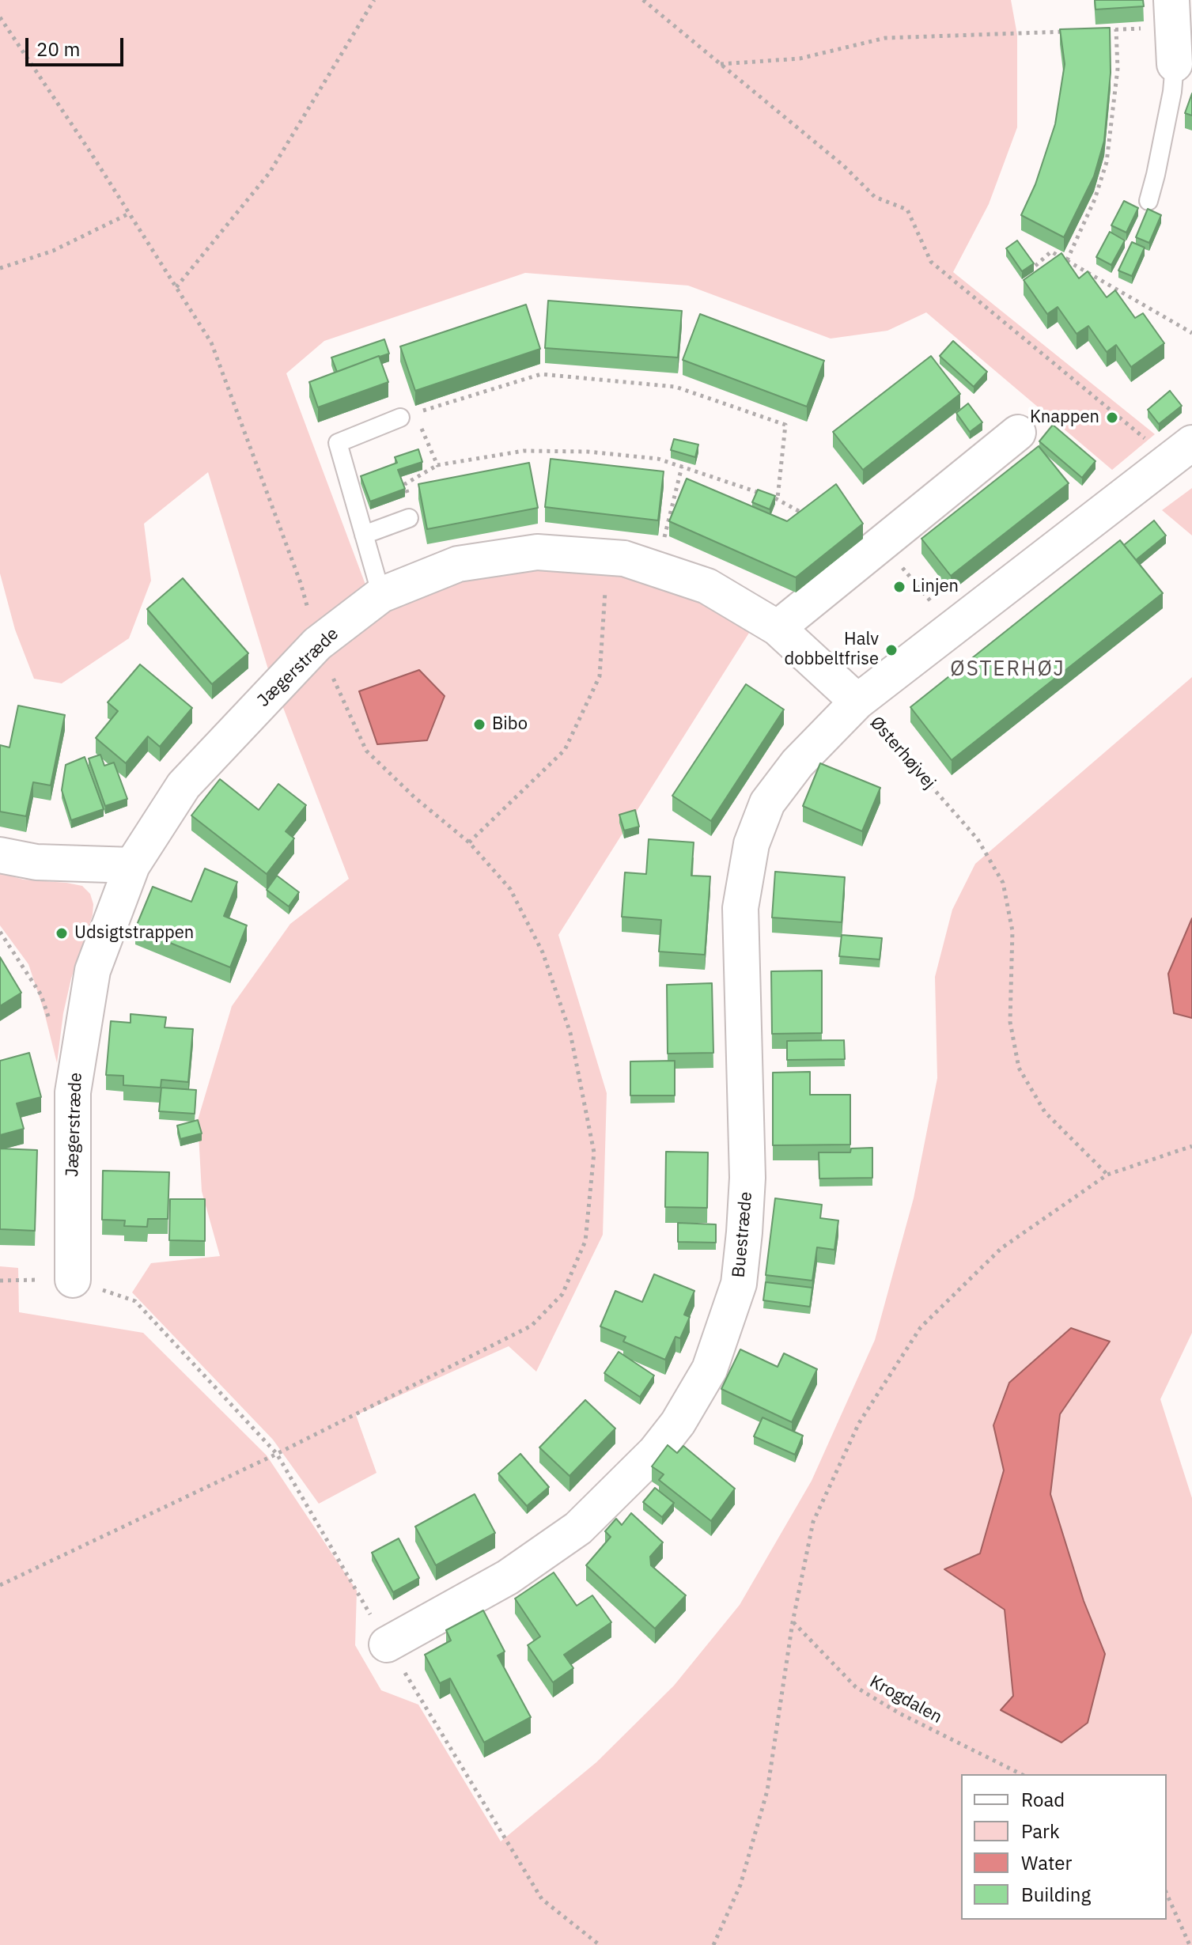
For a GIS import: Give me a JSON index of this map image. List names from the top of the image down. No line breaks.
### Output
{"streets":{"street":["Jægerstræde","Østerhøjvej","Buestræde"],"path":["Krogdalen"]},"crossings":[["Jægerstræde","Østerhøjvej"],["Jægerstræde","Buestræde"],["Østerhøjvej","Buestræde"]],"districts":["ØSTERHØJ"],"places":["Knappen","Linjen","Halv dobbeltfrise","Bibo","Udsigtstrappen"],"legend":["Road","Park","Water","Building"],"scale_bar":"20 m"}
